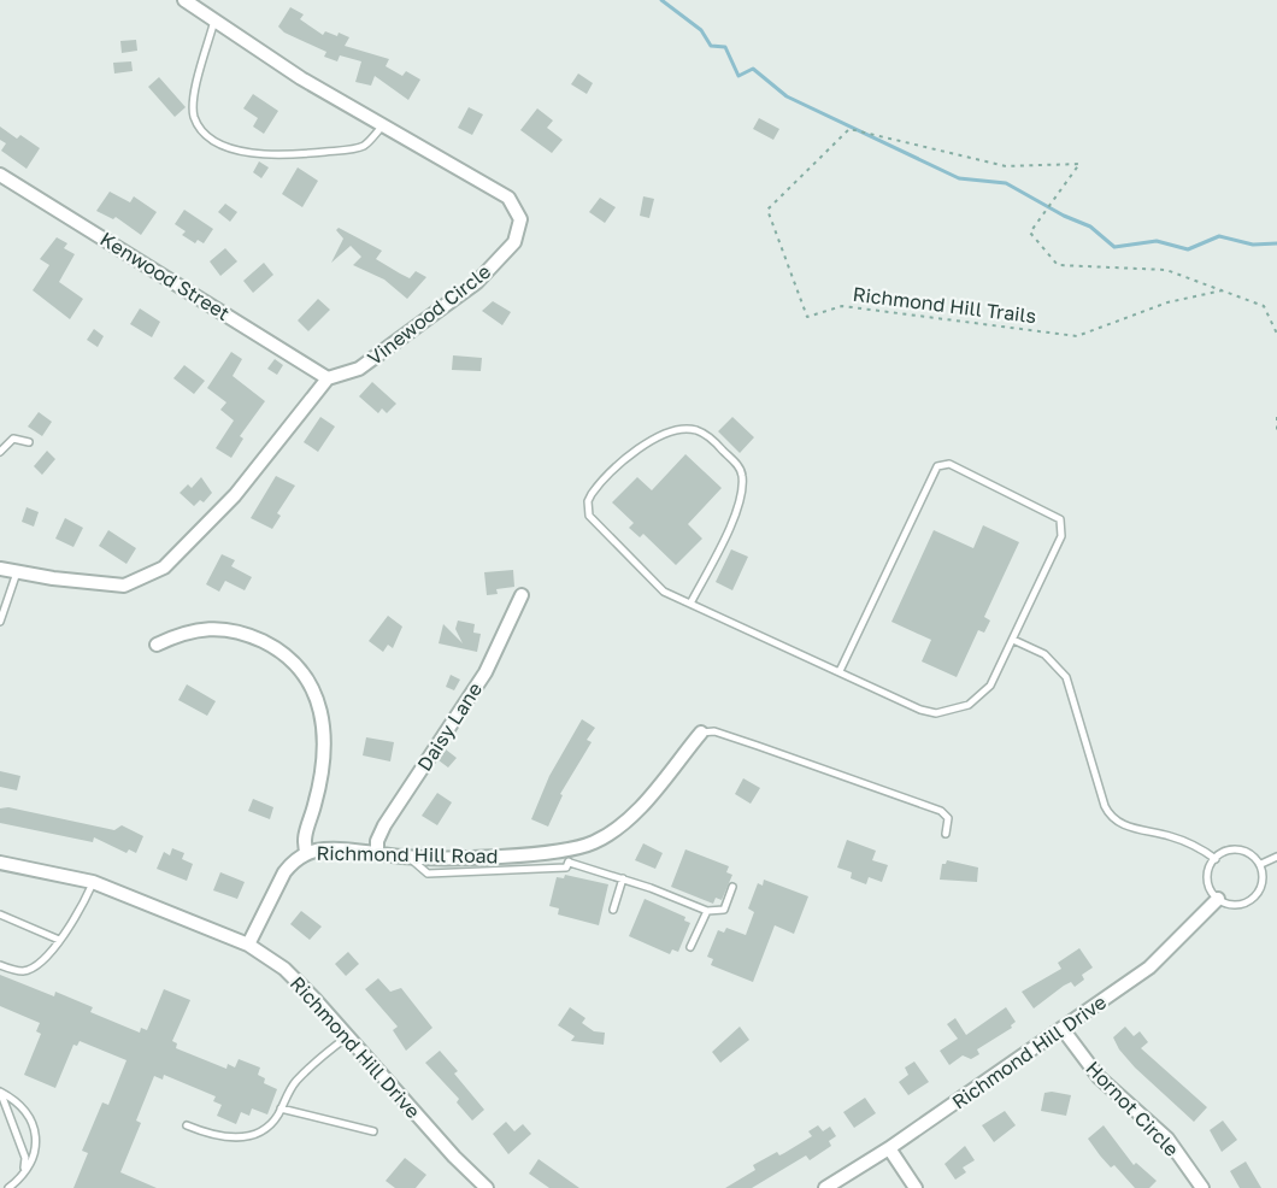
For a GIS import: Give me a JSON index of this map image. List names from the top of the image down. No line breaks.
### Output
{"streets":{"street":["Kenwood Street","Vinewood Circle","Daisy Lane","Richmond Hill Road","Richmond Hill Drive","Hornot Circle"],"path":["Richmond Hill Trails"]},"crossings":[["Kenwood Street","Vinewood Circle"],["Daisy Lane","Richmond Hill Road"],["Richmond Hill Road","Richmond Hill Drive"],["Richmond Hill Drive","Hornot Circle"]]}
